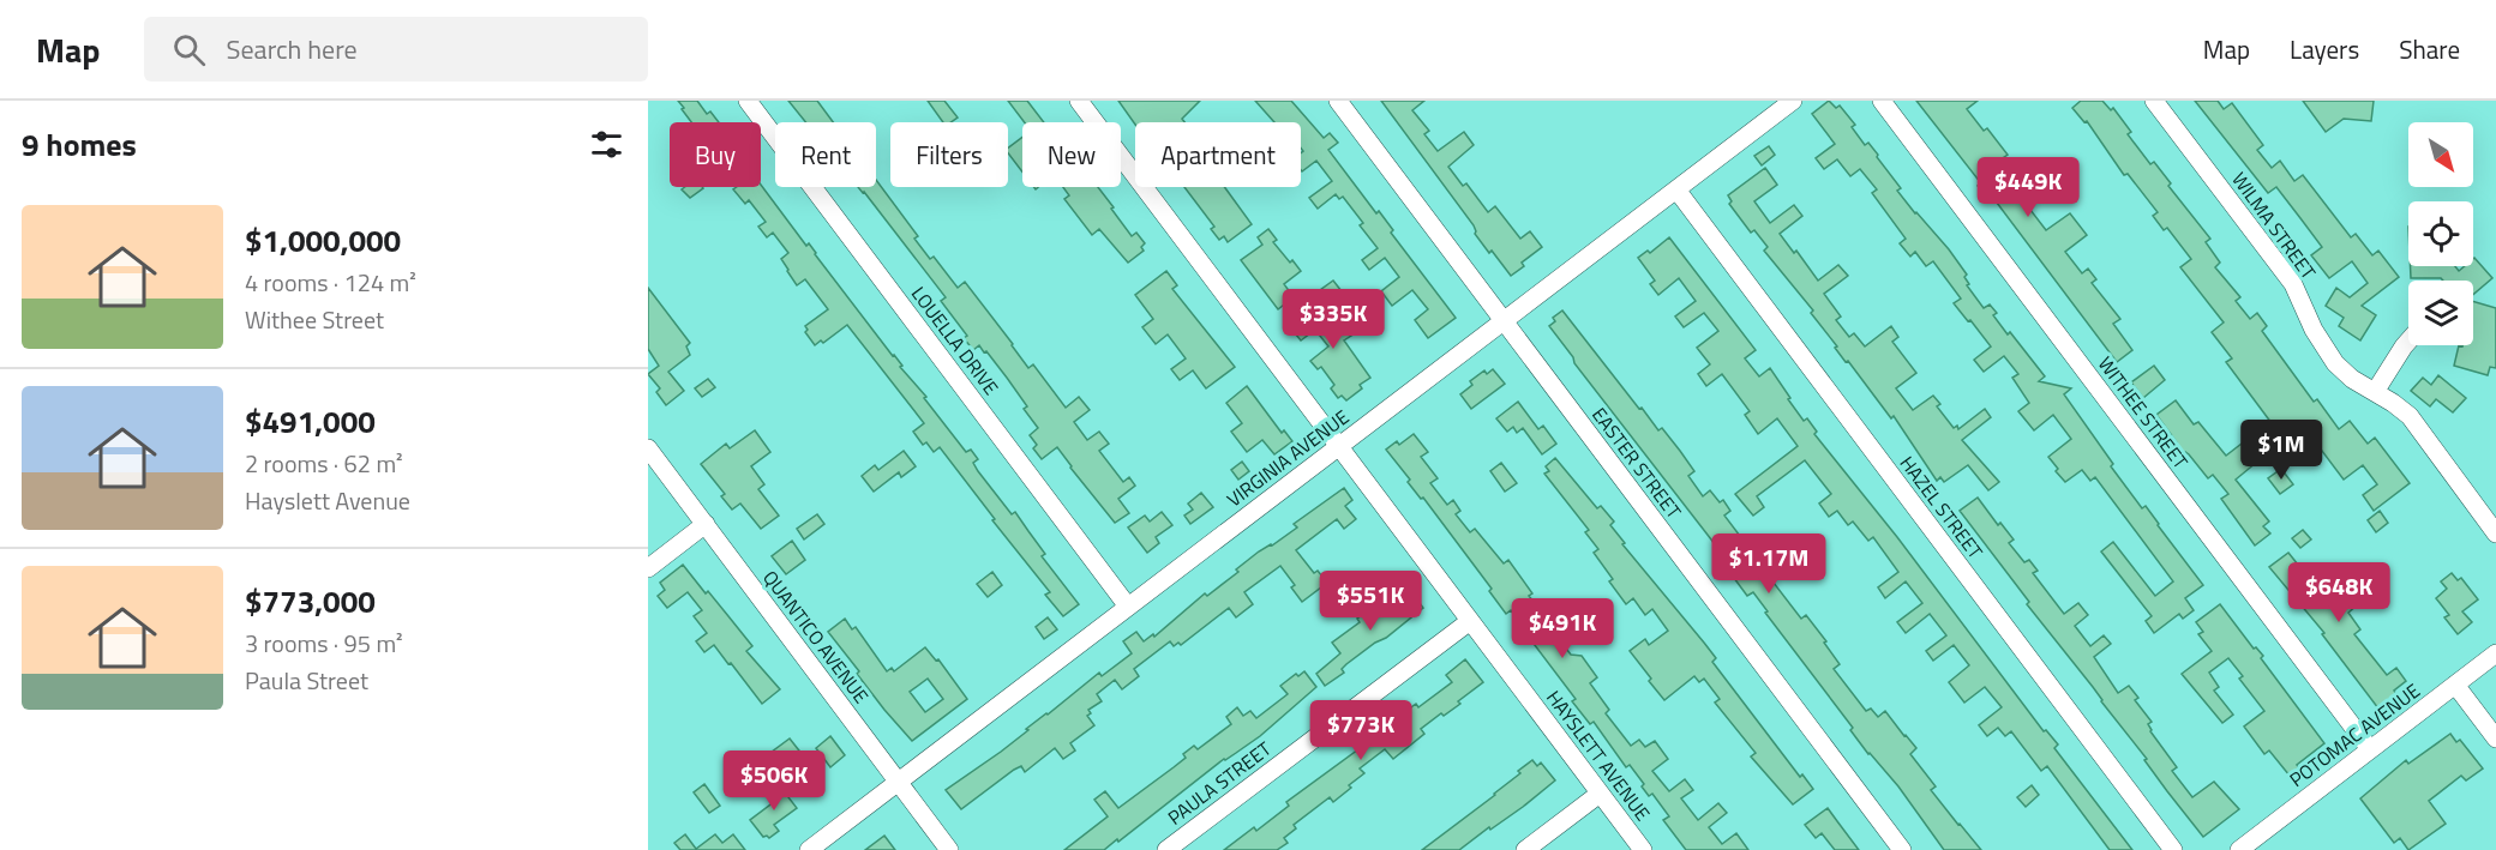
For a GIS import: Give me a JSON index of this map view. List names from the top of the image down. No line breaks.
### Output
{"streets":{"street":["WILMA STREET","LOUELLA DRIVE","WITHEE STREET","VIRGINIA AVENUE","EASTER STREET","HAZEL STREET","QUANTICO AVENUE","POTOMAC AVENUE","HAYSLETT AVENUE","PAULA STREET"]},"crossings":[["LOUELLA DRIVE","VIRGINIA AVENUE"],["WITHEE STREET","POTOMAC AVENUE"],["VIRGINIA AVENUE","EASTER STREET"],["VIRGINIA AVENUE","HAZEL STREET"],["VIRGINIA AVENUE","QUANTICO AVENUE"],["VIRGINIA AVENUE","HAYSLETT AVENUE"],["HAYSLETT AVENUE","PAULA STREET"]],"north":"bottom right","page":{"header":"Map","search":"Search here","nav":["Map","Layers","Share"],"heading":"9 homes","chip":["Buy","Rent","Filters","New","Apartment"],"price":["$449K","$335K","$1M","$1.17M","$648K","$551K","$491K","$773K","$506K"],"list":[{"name":"$1,000,000","note":"4 rooms · 124 m² · Withee Street"},{"name":"$491,000","note":"2 rooms · 62 m² · Hayslett Avenue"},{"name":"$773,000","note":"3 rooms · 95 m² · Paula Street"}]}}
